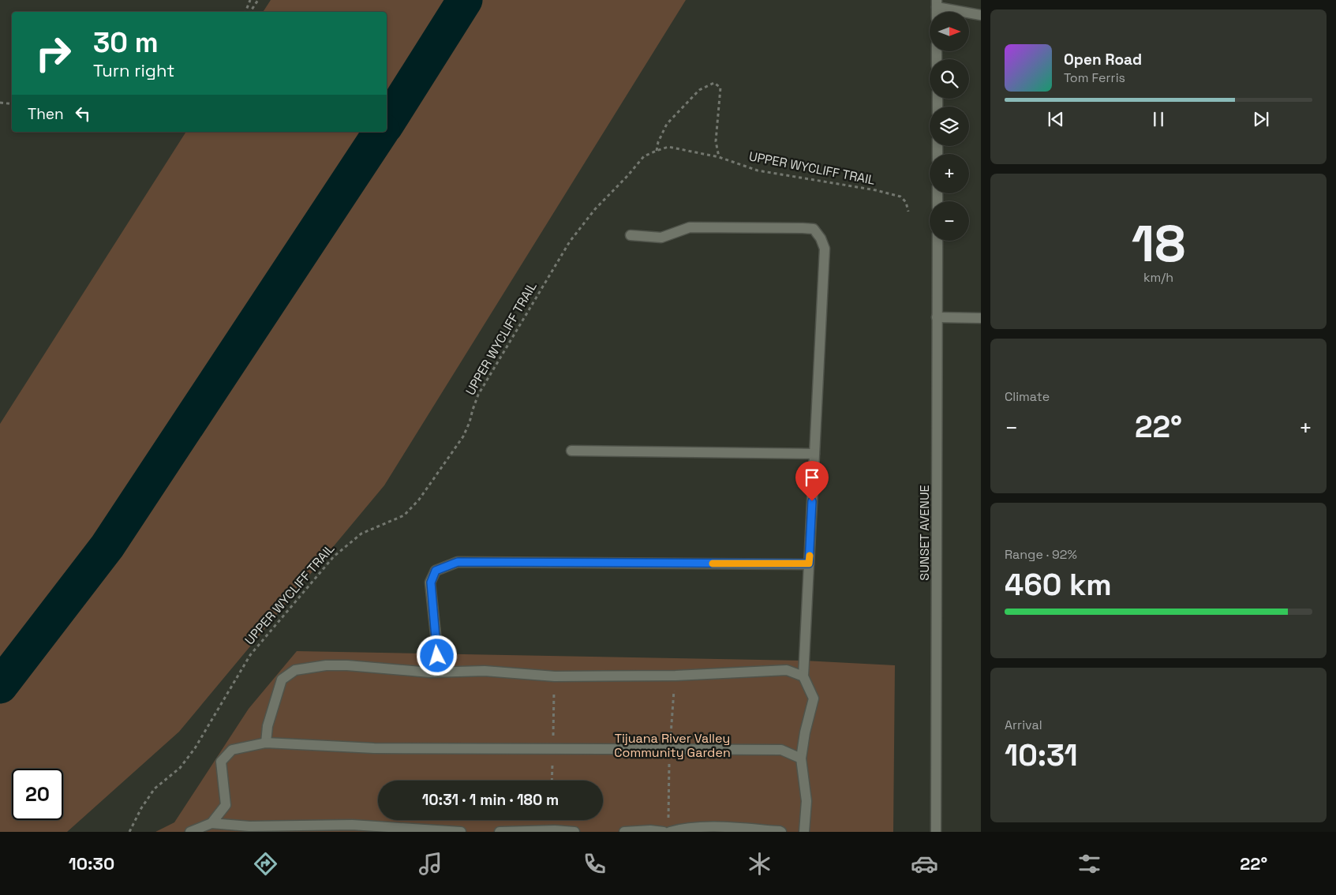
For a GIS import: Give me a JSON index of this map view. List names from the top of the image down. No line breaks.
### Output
{"streets":{"street":["SUNSET AVENUE"],"path":["UPPER WYCLIFF TRAIL"]},"parks":["Tijuana River Valley Community Garden"],"north":"right","page":{"map_buttons":["+","−"],"turn":["30 m","Turn right"],"song":["Open Road","Tom Ferris"],"then":"Then","tile":[["18","km/h"],"Climate",["Range · 92%","460 km"],["Arrival","10:31"]],"heat":["−","22°","+"],"limit":"20","trip":"10:31 · 1 min · 180 m","tabs":["10:30","22°"]}}
